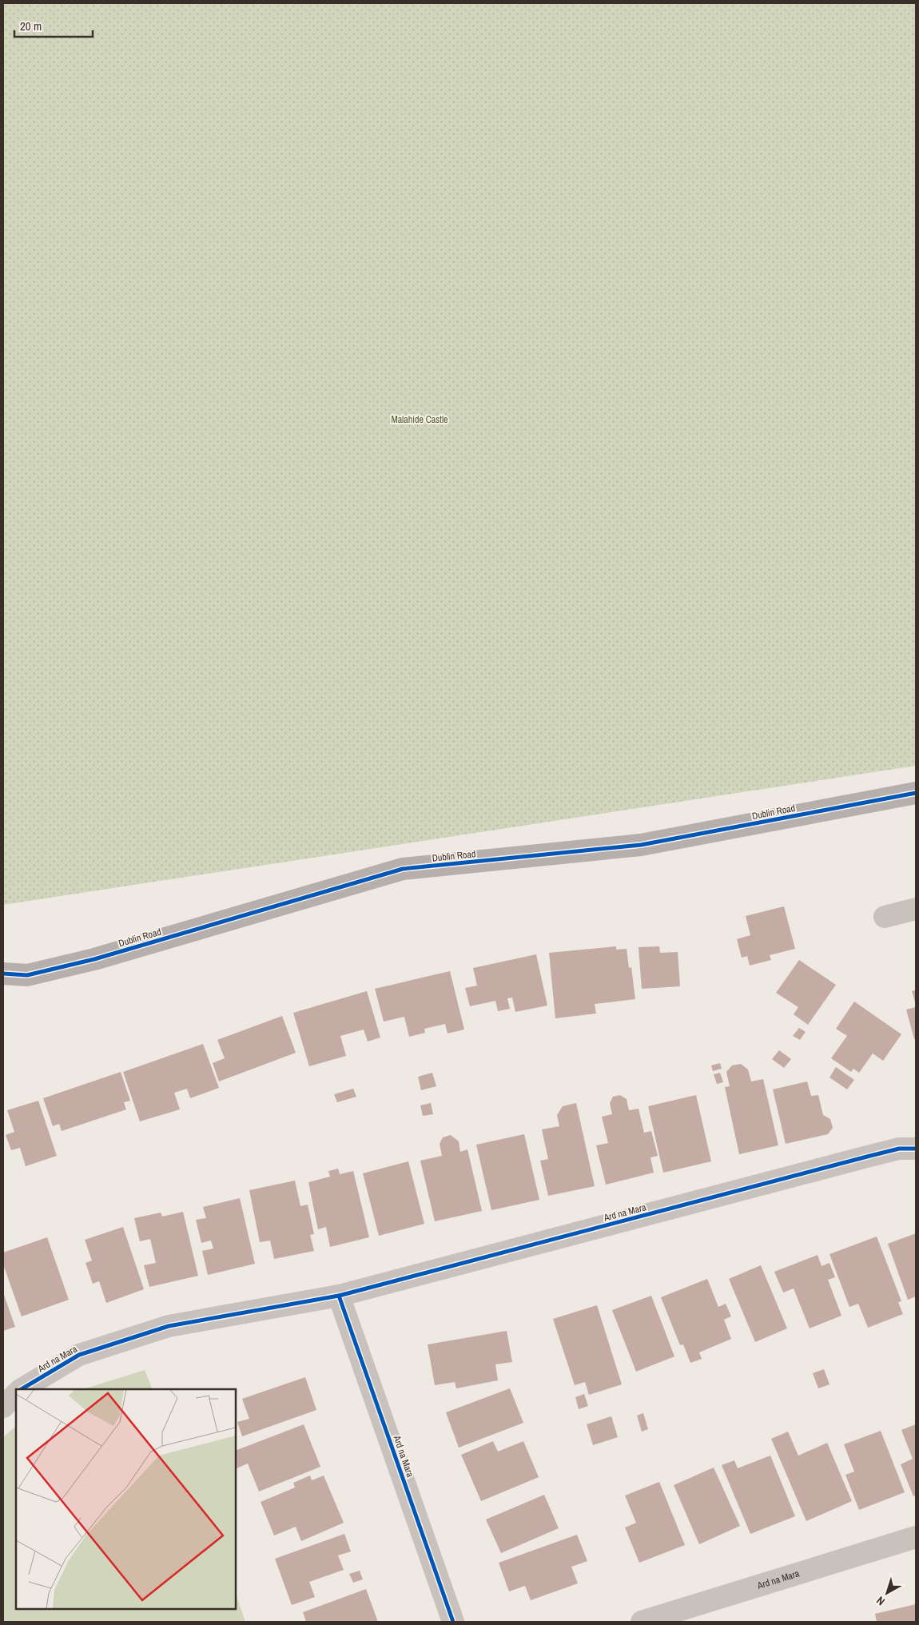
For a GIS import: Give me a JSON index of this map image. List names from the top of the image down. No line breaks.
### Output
{"streets":{"main road":["Dublin Road"],"street":["Ard na Mara"]},"parks":["Malahide Castle"],"scale_bar":"20 m","north":"bottom left"}
